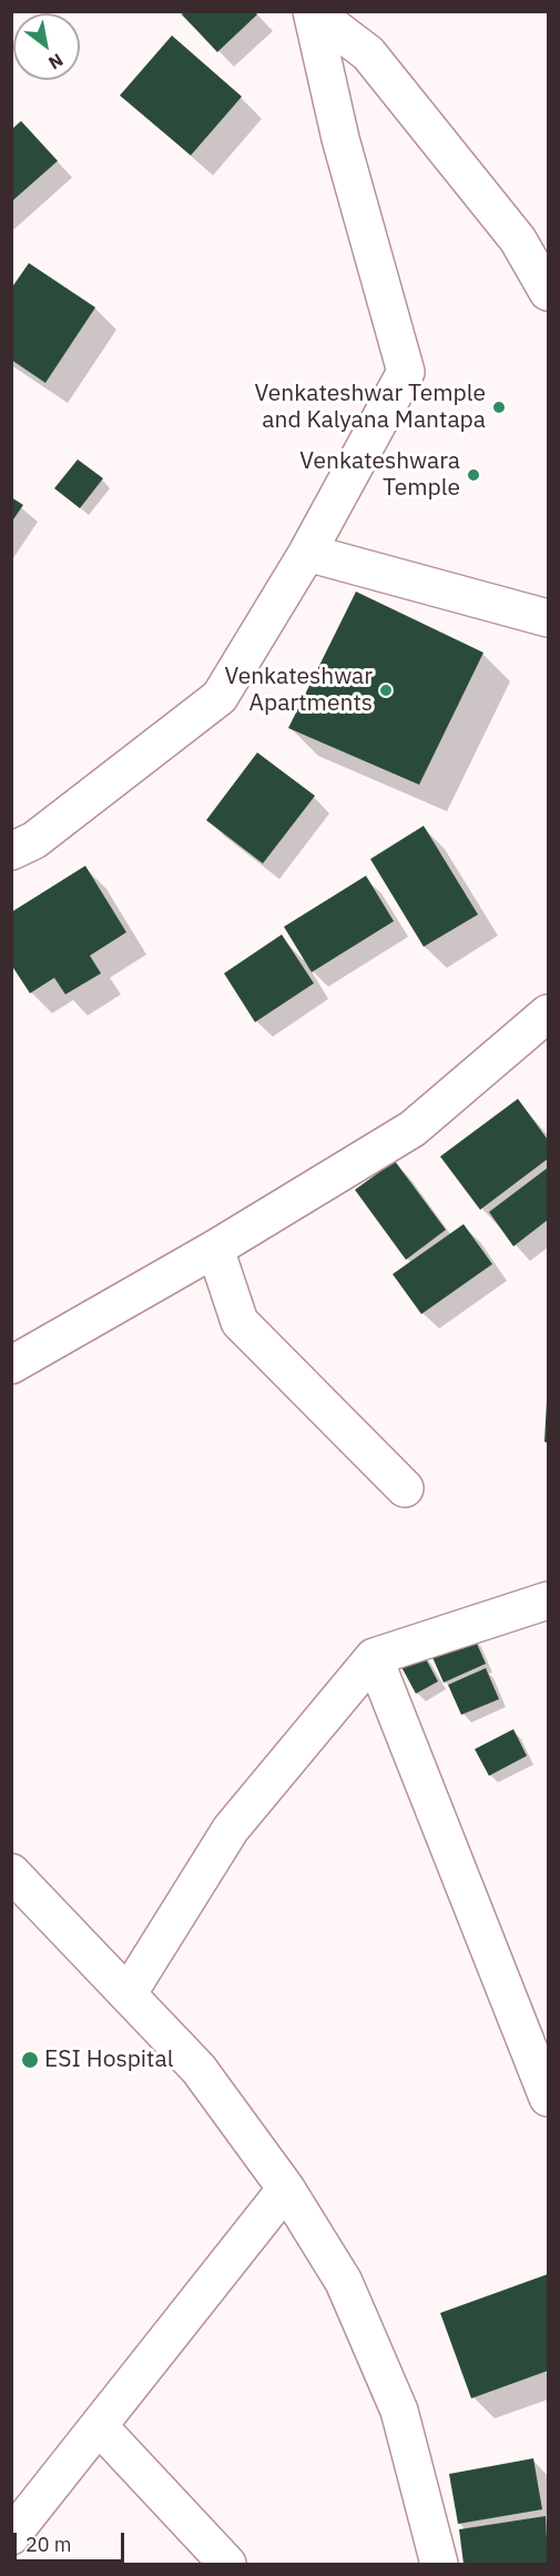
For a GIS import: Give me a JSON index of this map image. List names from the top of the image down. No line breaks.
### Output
{"places":["Venkateshwar Temple and Kalyana Mantapa","Venkateshwara Temple","Venkateshwar Apartments","ESI Hospital"],"scale_bar":"20 m","north":"bottom right"}
